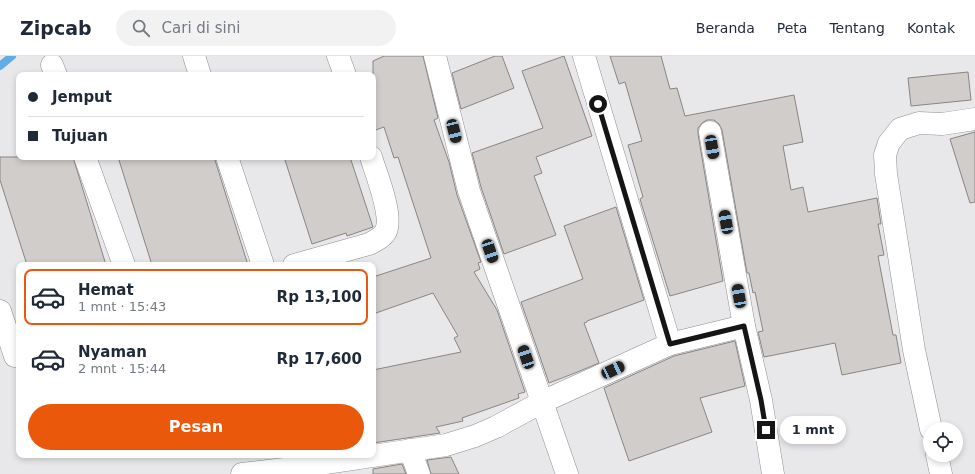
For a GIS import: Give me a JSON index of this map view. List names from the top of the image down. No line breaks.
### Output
{"page":{"header":"Zipcab","search":"Cari di sini","nav":["Beranda","Peta","Tentang","Kontak"],"banner":["Jemput","Tujuan"],"list":[{"name":"Hemat","note":"1 mnt · 15:43","value":"Rp 13,100"},{"name":"Nyaman","note":"2 mnt · 15:44","value":"Rp 17,600"}],"buttons":"Pesan","bubble":"1 mnt"}}
